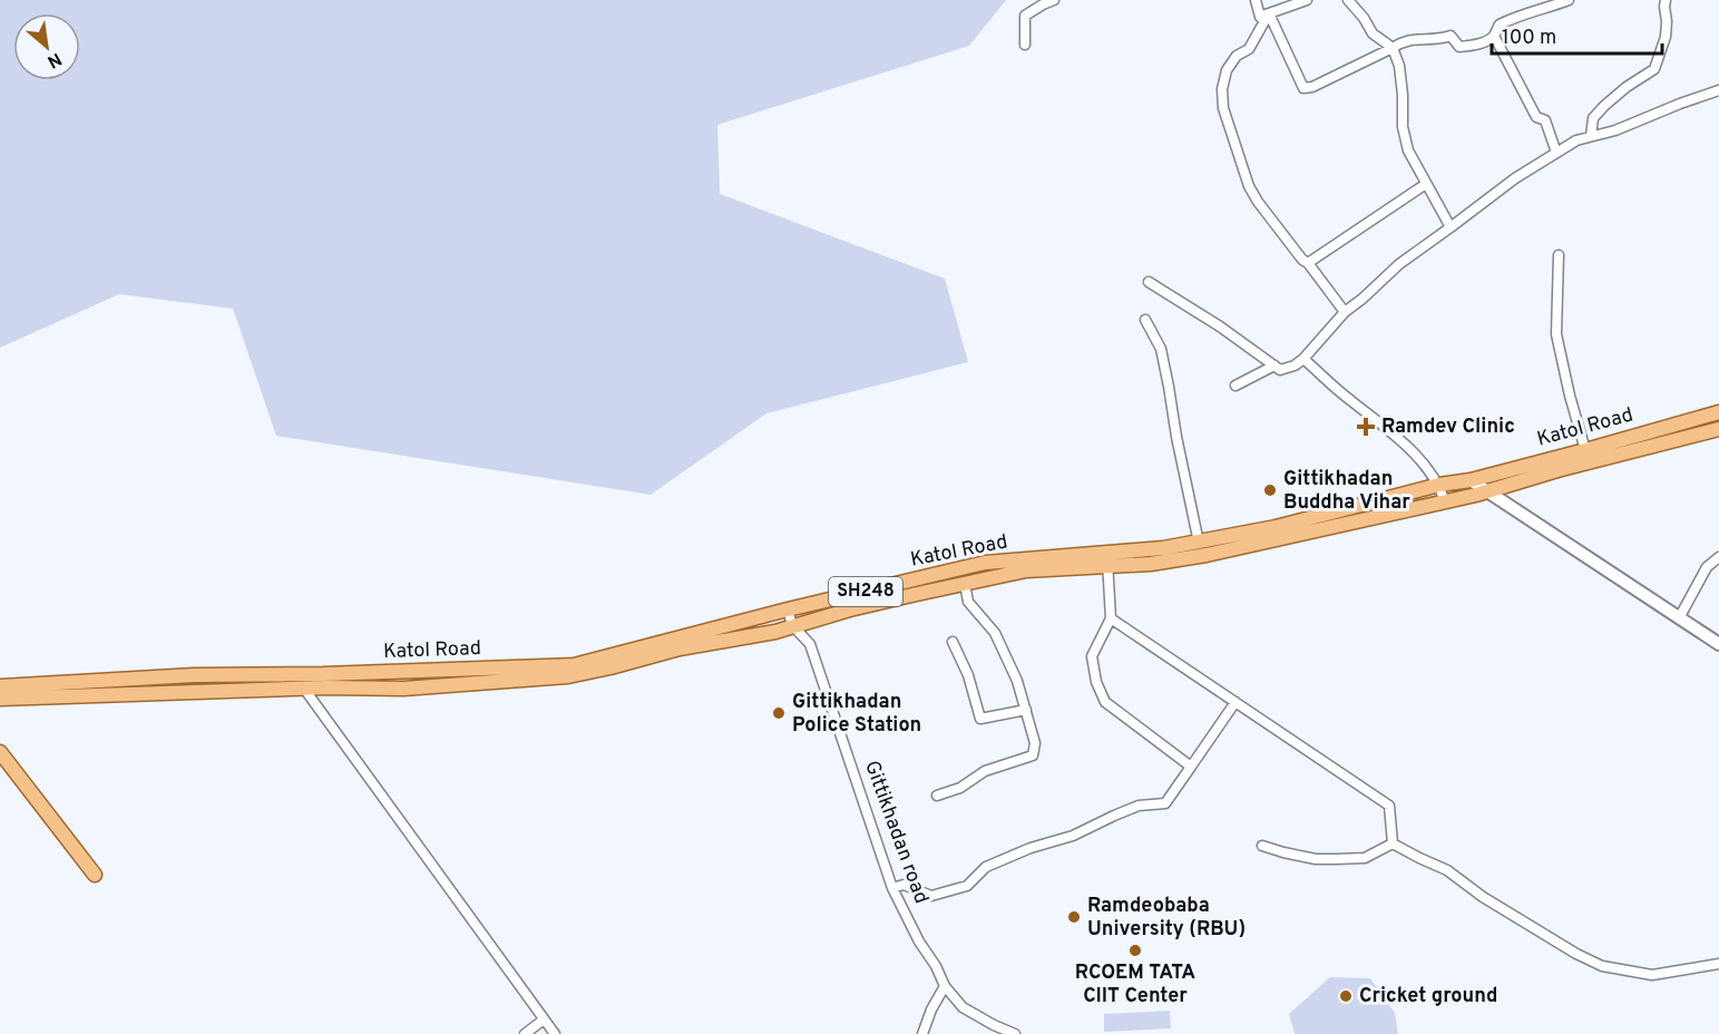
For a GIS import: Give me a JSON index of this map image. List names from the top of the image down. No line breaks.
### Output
{"streets":{"main road":["Katol Road","SH248"],"street":["Gittikhadan road"]},"crossings":[["Katol Road","Gittikhadan road"]],"places":{"health":["Ramdev Clinic"],"other":["Gittikhadan Buddha Vihar","Gittikhadan Police Station","Ramdeobaba University (RBU)","RCOEM TATA CIIT Center","Cricket ground"]},"scale_bar":"100 m","north":"bottom right"}
